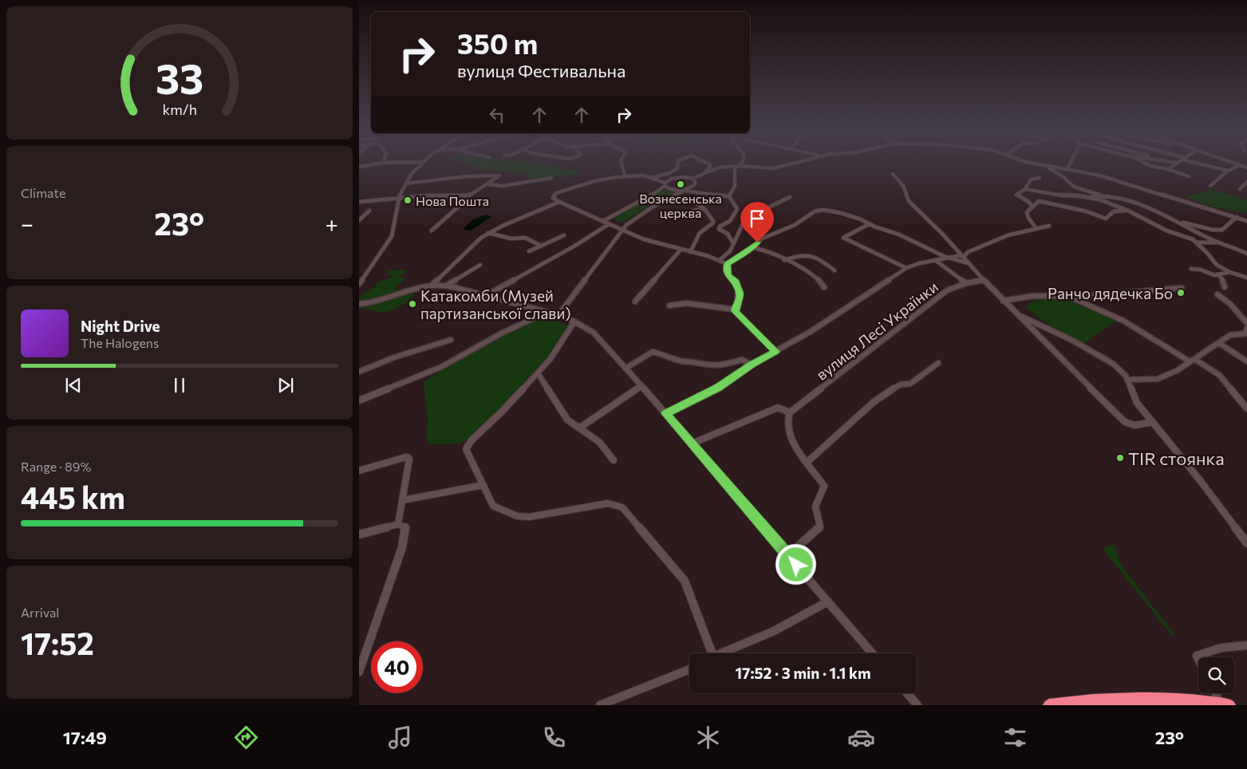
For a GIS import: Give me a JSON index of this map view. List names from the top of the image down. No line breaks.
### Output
{"streets":{"street":["вулиця Лесі Українки"]},"places":["Вознесенська церква","Нова Пошта","Ранчо дядечка Бо","Катакомби (Музей партизанської слави)","TIR стоянка"],"page":{"turn":["350 m","вулиця Фестивальна"],"tile":["Climate",["Range · 89%","445 km"],["Arrival","17:52"]],"heat":["−","23°","+"],"song":["Night Drive","The Halogens"],"limit":"40","trip":"17:52 · 3 min · 1.1 km","tabs":["17:49","23°"],"gauge":["33","km/h"]}}
